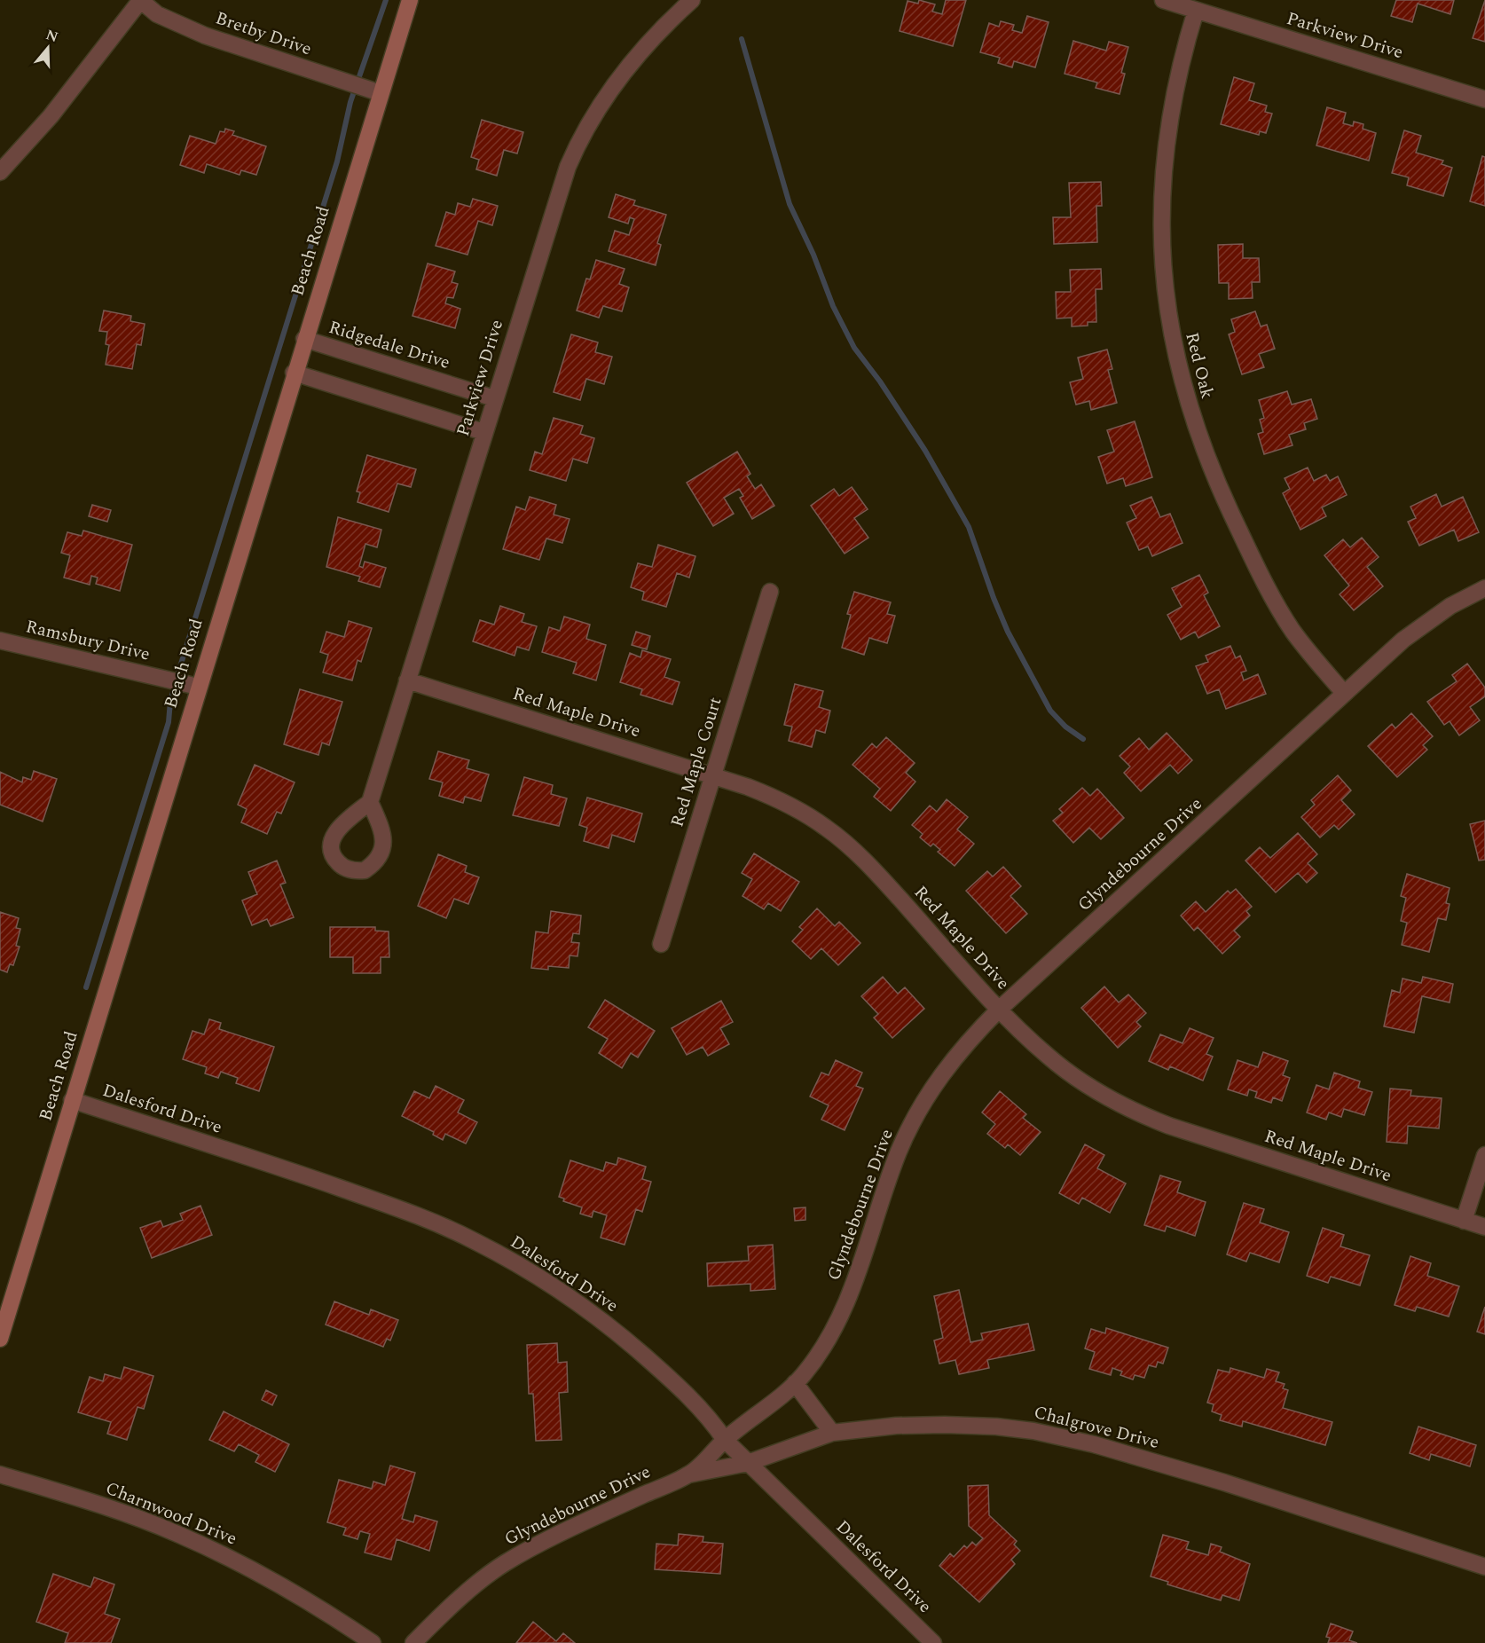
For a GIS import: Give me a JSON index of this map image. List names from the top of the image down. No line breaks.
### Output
{"streets":{"street":["Bretby Drive","Parkview Drive","Beach Road","Ridgedale Drive","Red Oak","Ramsbury Drive","Red Maple Drive","Red Maple Court","Glyndebourne Drive","Dalesford Drive","Chalgrove Drive","Charnwood Drive"]},"crossings":[["Bretby Drive","Beach Road"],["Parkview Drive","Ridgedale Drive"],["Parkview Drive","Red Oak"],["Parkview Drive","Red Maple Drive"],["Beach Road","Ridgedale Drive"],["Beach Road","Ramsbury Drive"],["Beach Road","Dalesford Drive"],["Red Oak","Glyndebourne Drive"],["Red Maple Drive","Red Maple Court"],["Red Maple Drive","Glyndebourne Drive"],["Glyndebourne Drive","Dalesford Drive"],["Glyndebourne Drive","Chalgrove Drive"],["Dalesford Drive","Chalgrove Drive"]],"north":"top"}
